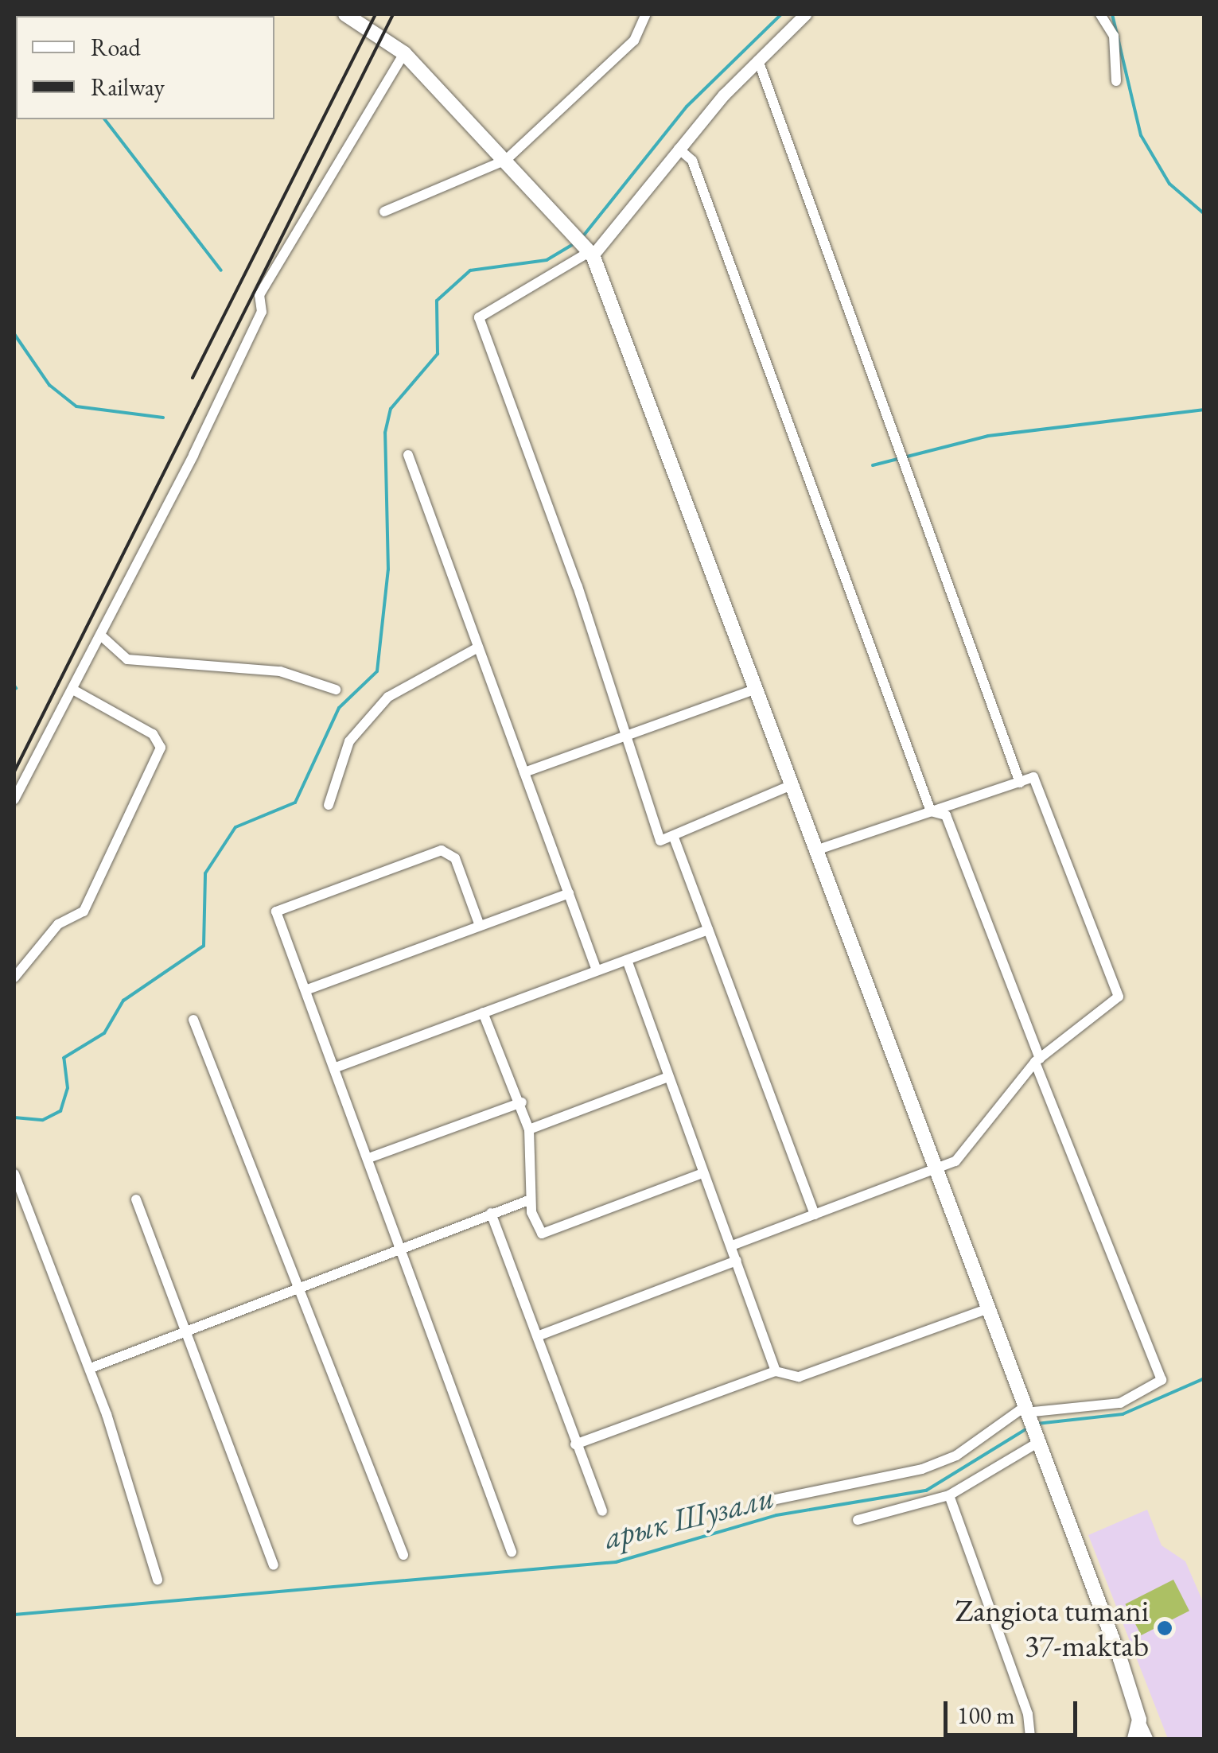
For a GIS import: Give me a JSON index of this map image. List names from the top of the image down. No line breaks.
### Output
{"water":["арык Шузали"],"places":["Zangiota tumani 37-maktab"],"legend":["Road","Railway"],"scale_bar":"100 m"}
